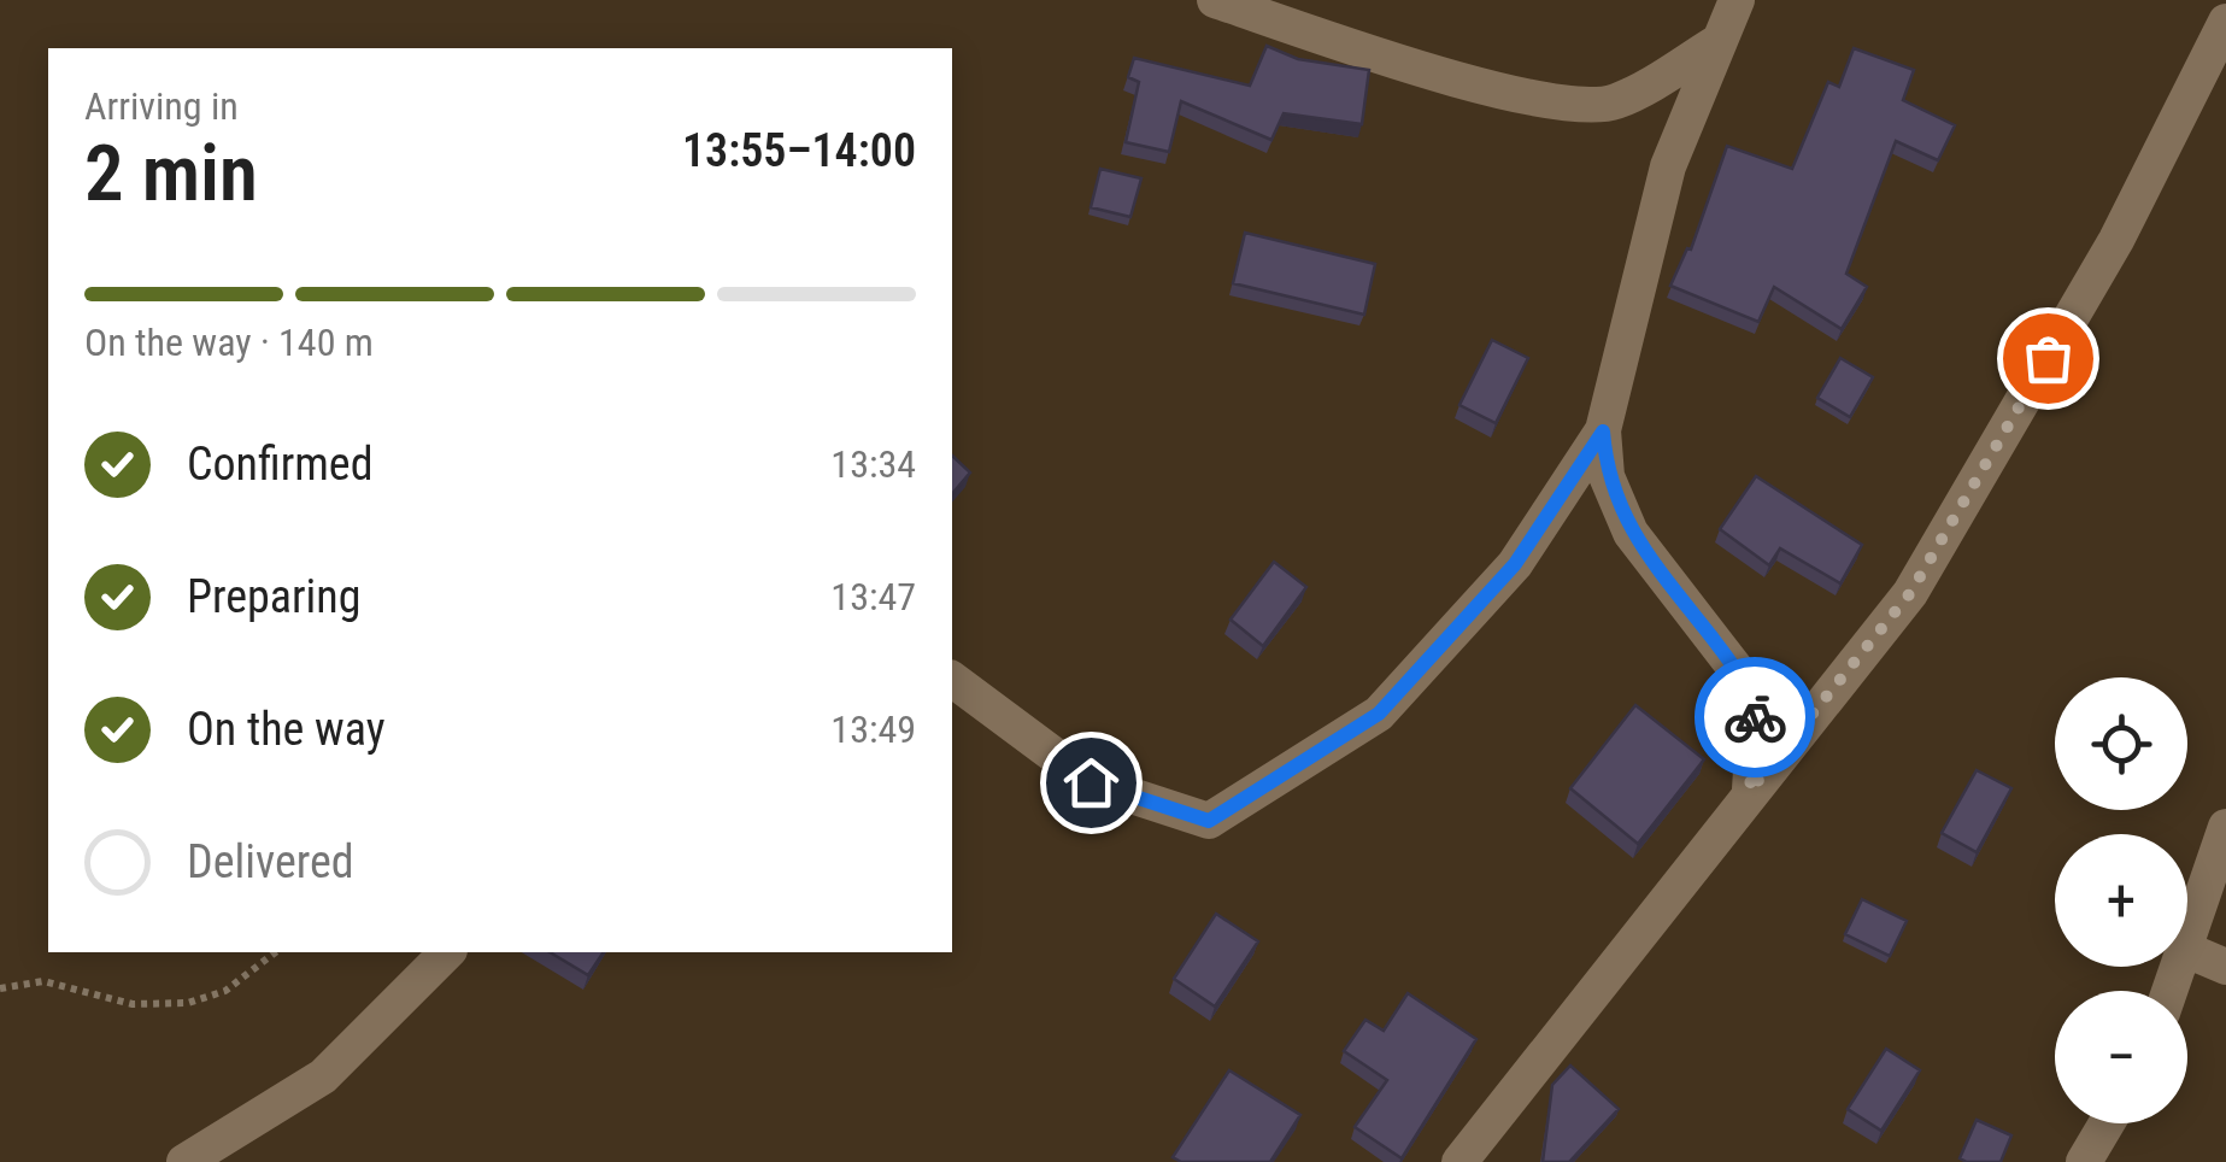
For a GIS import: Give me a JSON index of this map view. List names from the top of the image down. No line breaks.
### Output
{"page":{"heading":["2 min","Arriving in","13:55–14:00"],"bar":"On the way · 140 m","list":[["Confirmed","13:34"],["Preparing","13:47"],["On the way","13:49"],"Delivered"],"map_buttons":["+","−"]}}
